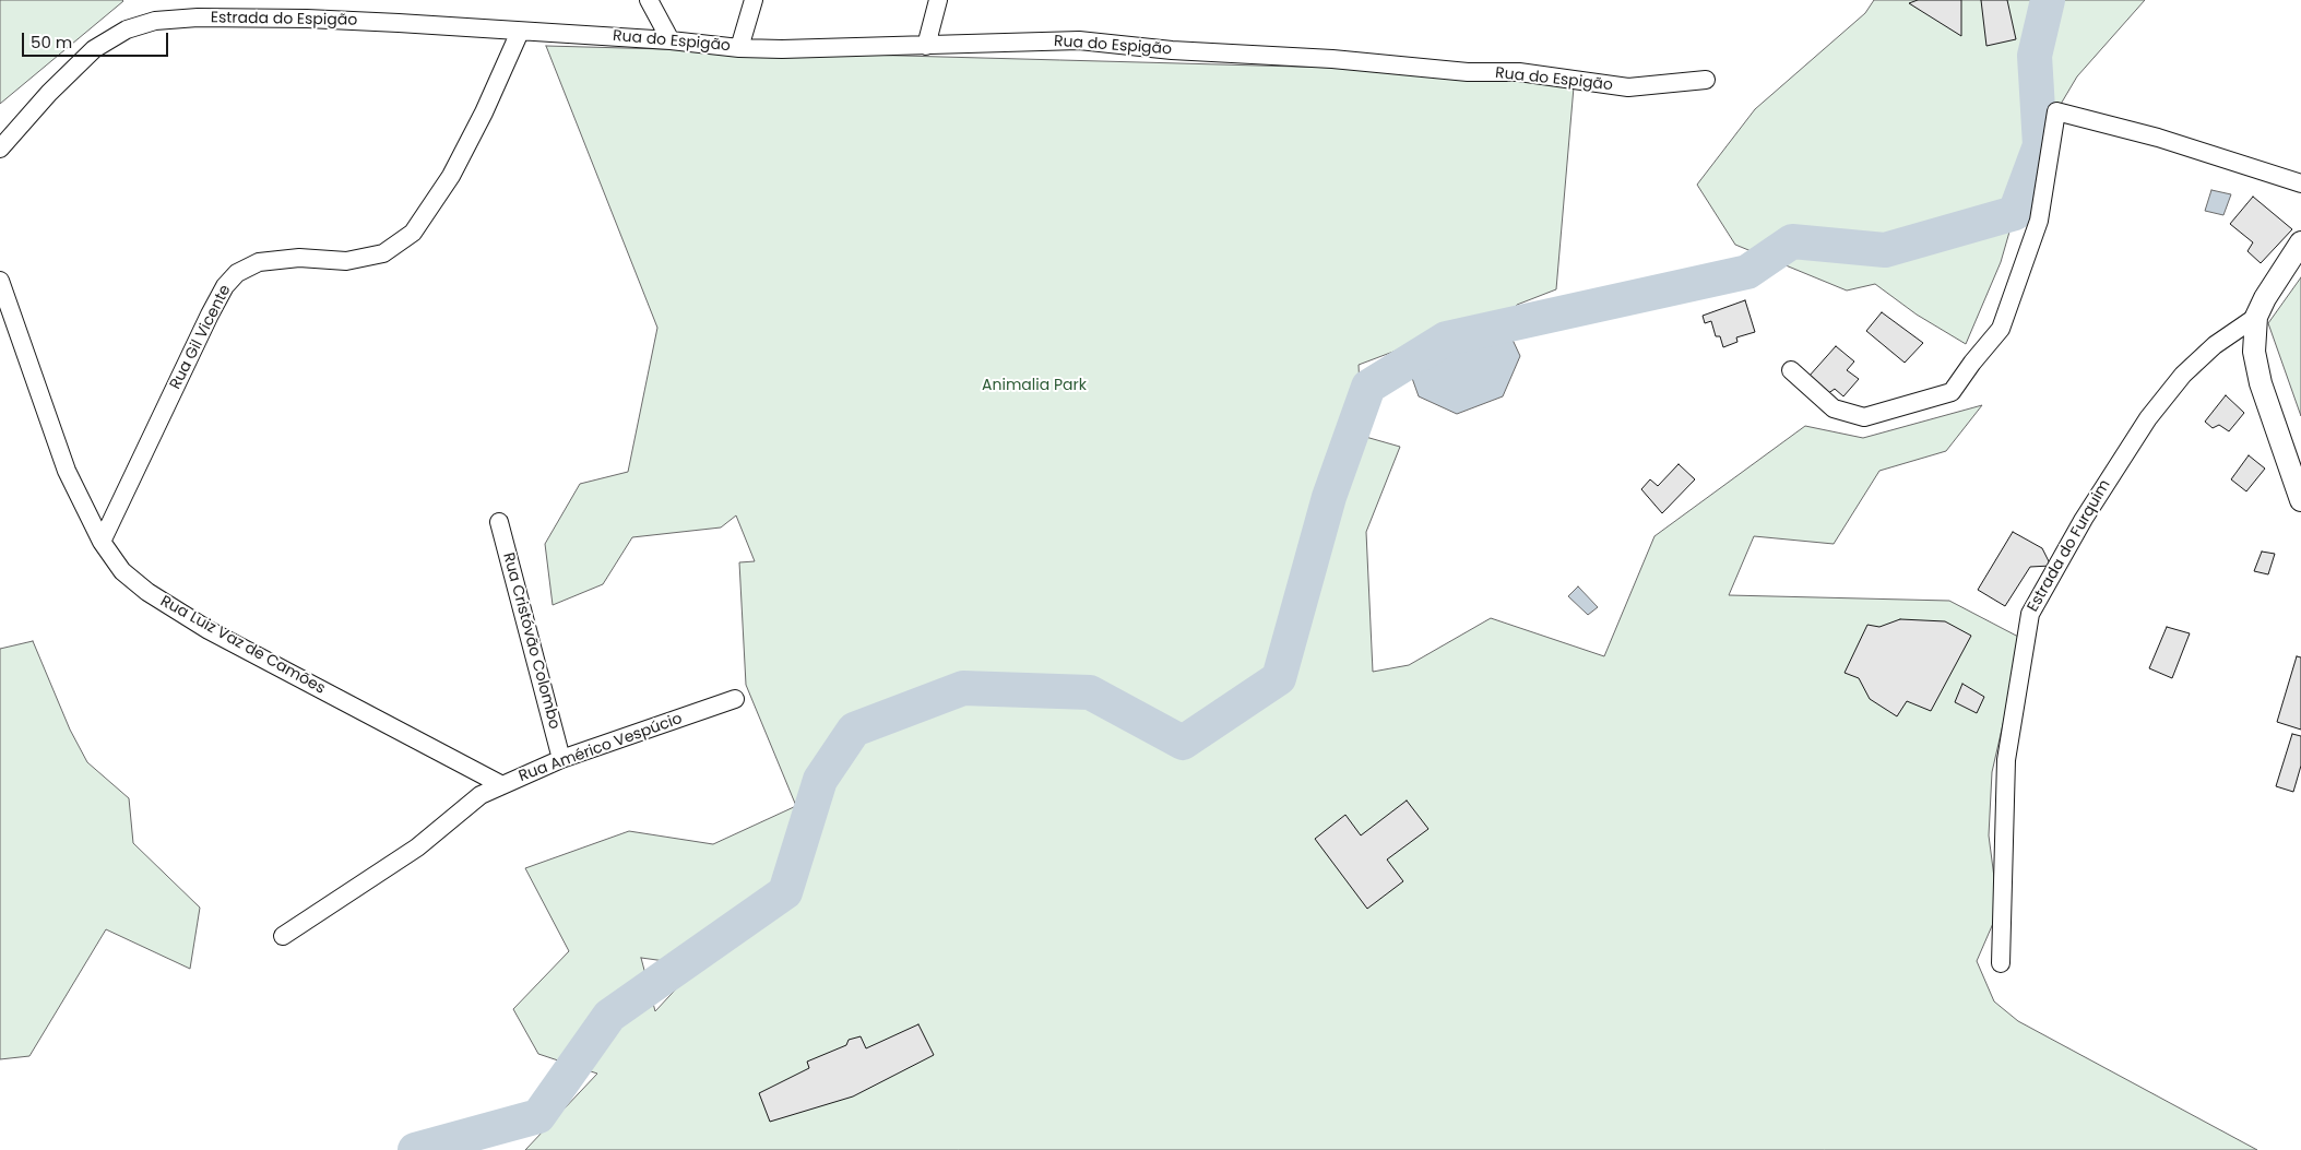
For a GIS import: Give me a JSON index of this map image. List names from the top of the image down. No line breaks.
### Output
{"streets":{"street":["Estrada do Espigão","Rua do Espigão","Rua Gil Vicente","Estrada do Furquim","Rua Cristóvão Colombo","Rua Luiz Vaz de Camões","Rua Américo Vespúcio"]},"crossings":[["Estrada do Espigão","Rua do Espigão"],["Estrada do Espigão","Rua Gil Vicente"],["Rua do Espigão","Rua Gil Vicente"],["Rua Gil Vicente","Rua Luiz Vaz de Camões"],["Rua Cristóvão Colombo","Rua Américo Vespúcio"],["Rua Luiz Vaz de Camões","Rua Américo Vespúcio"]],"parks":["Animalia Park"],"scale_bar":"50 m"}
